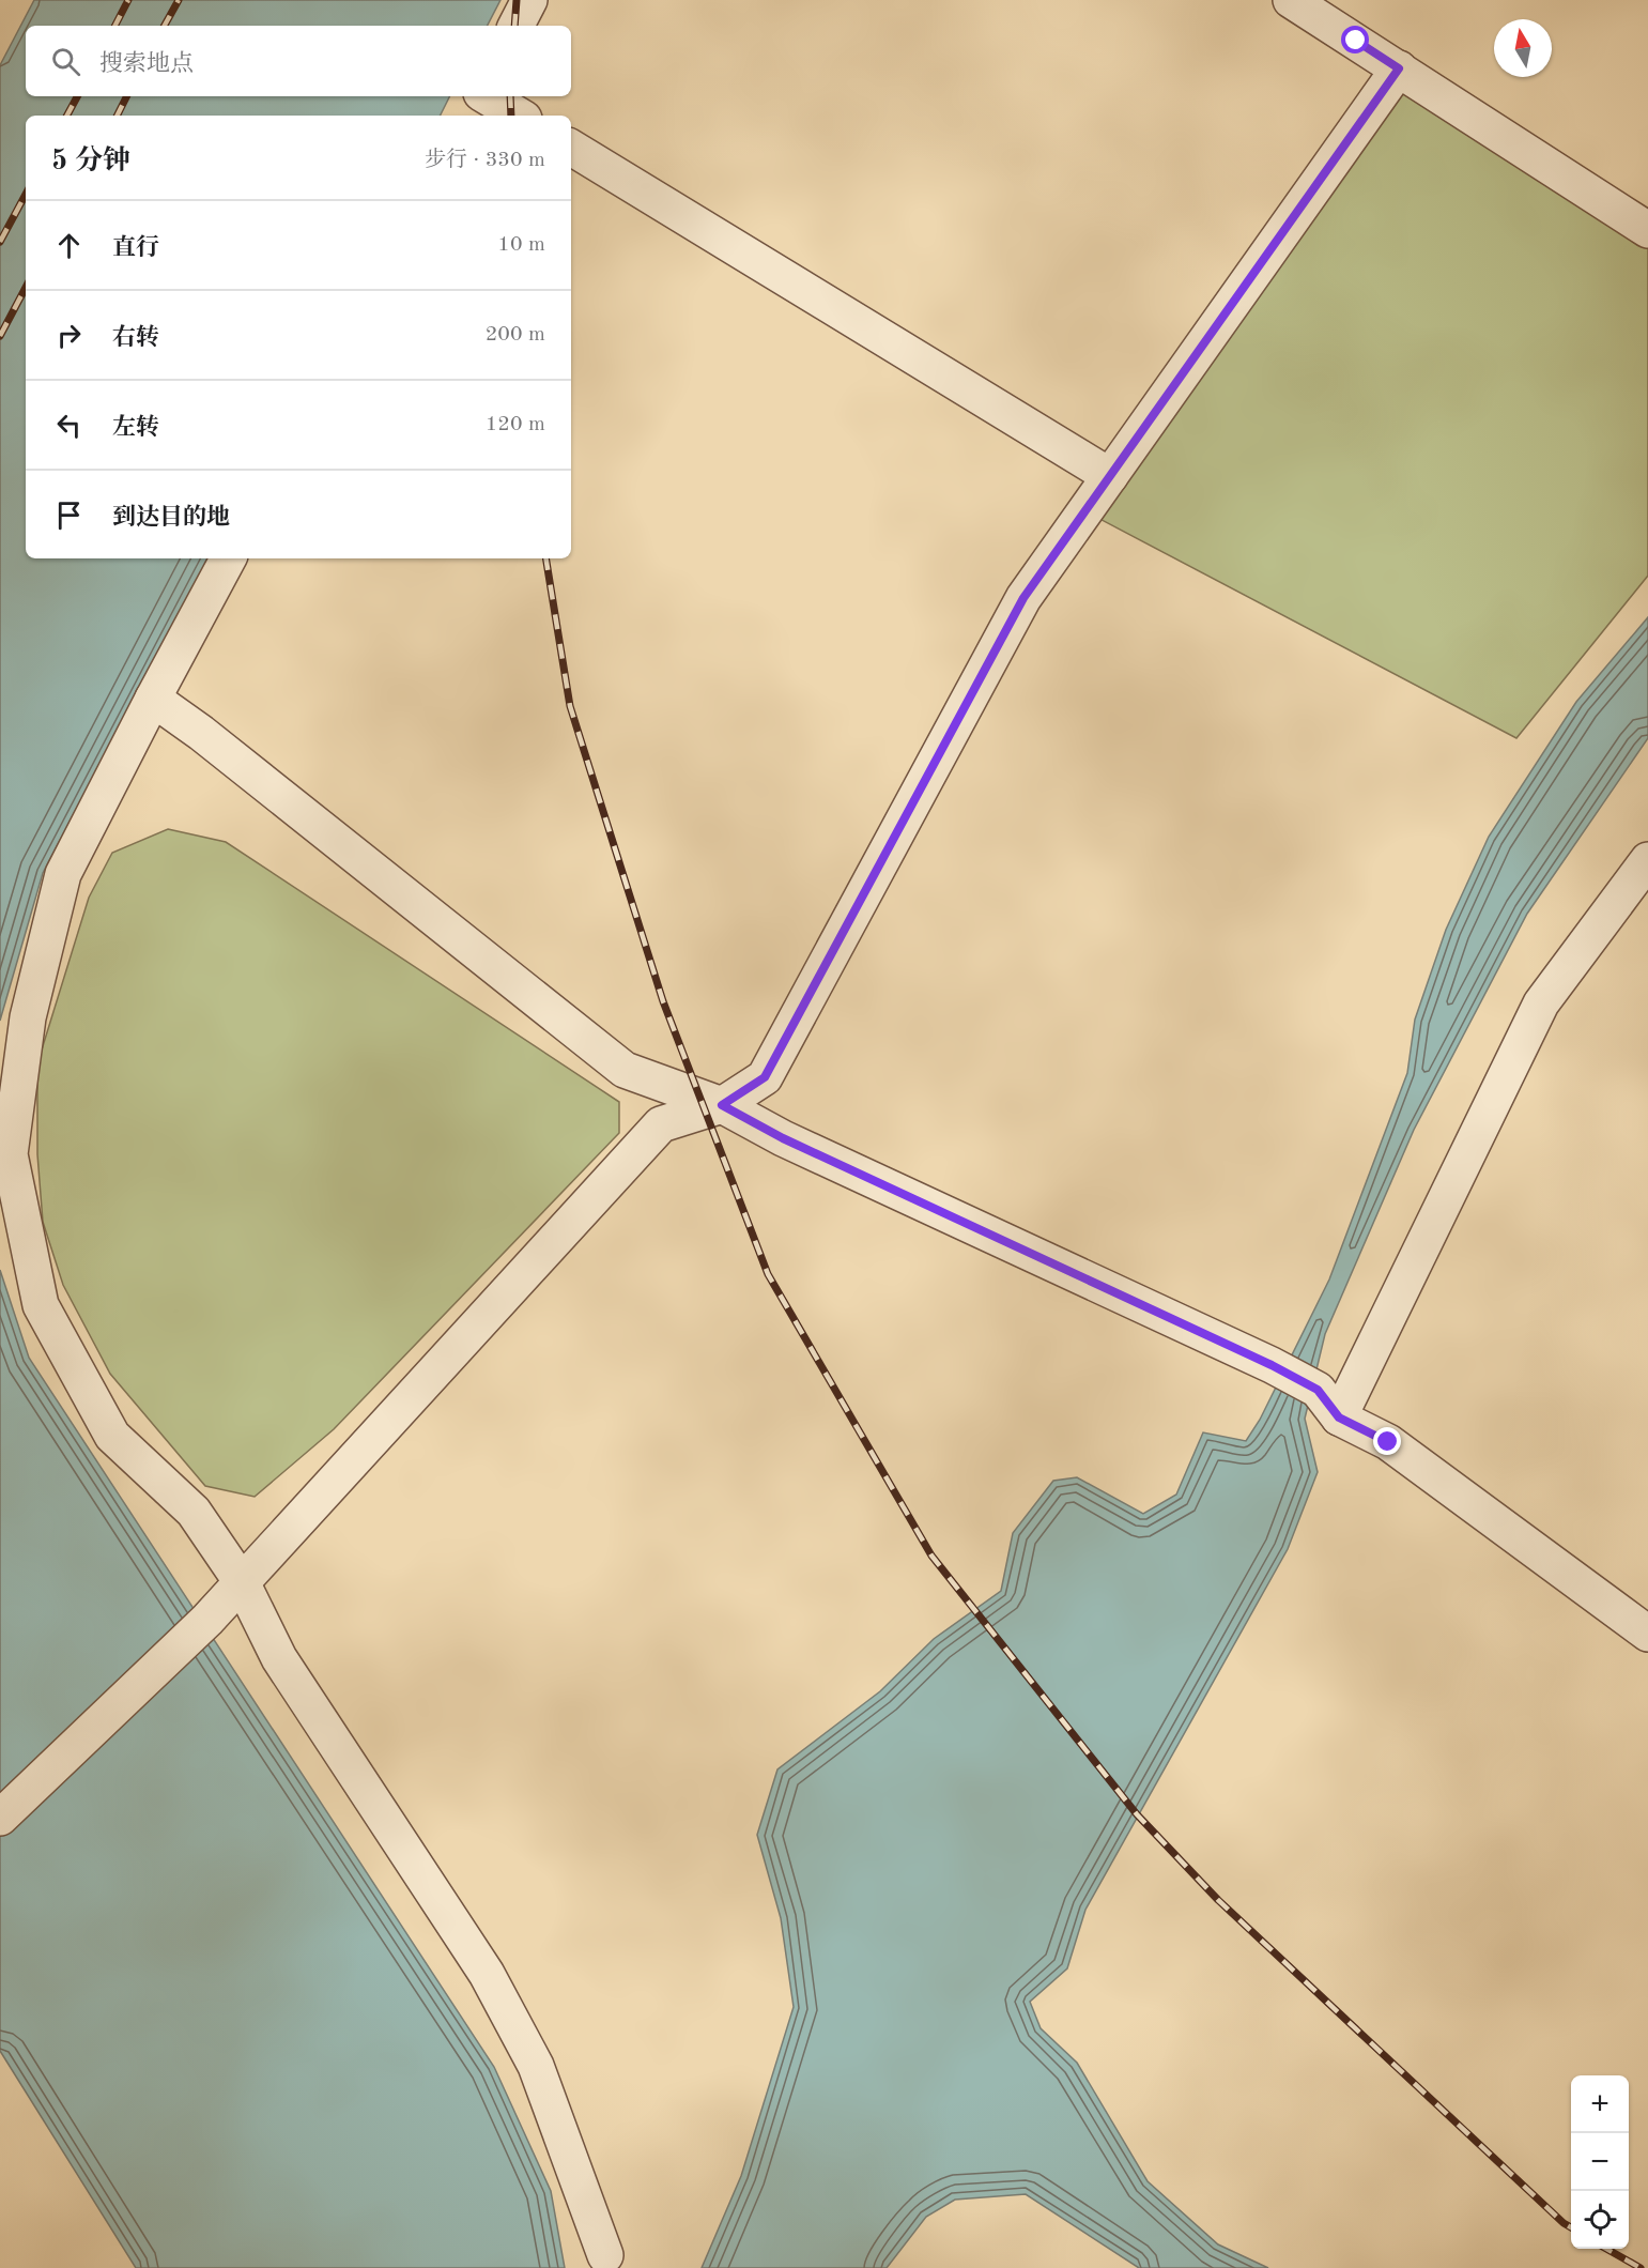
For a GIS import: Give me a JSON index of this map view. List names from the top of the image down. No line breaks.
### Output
{"north":"top","page":{"search":"搜索地点","heading":["5 分钟","步行 · 330 m"],"list":[["直行","10 m"],["右转","200 m"],["左转","120 m"],"到达目的地"],"map_buttons":["+","−"]}}
